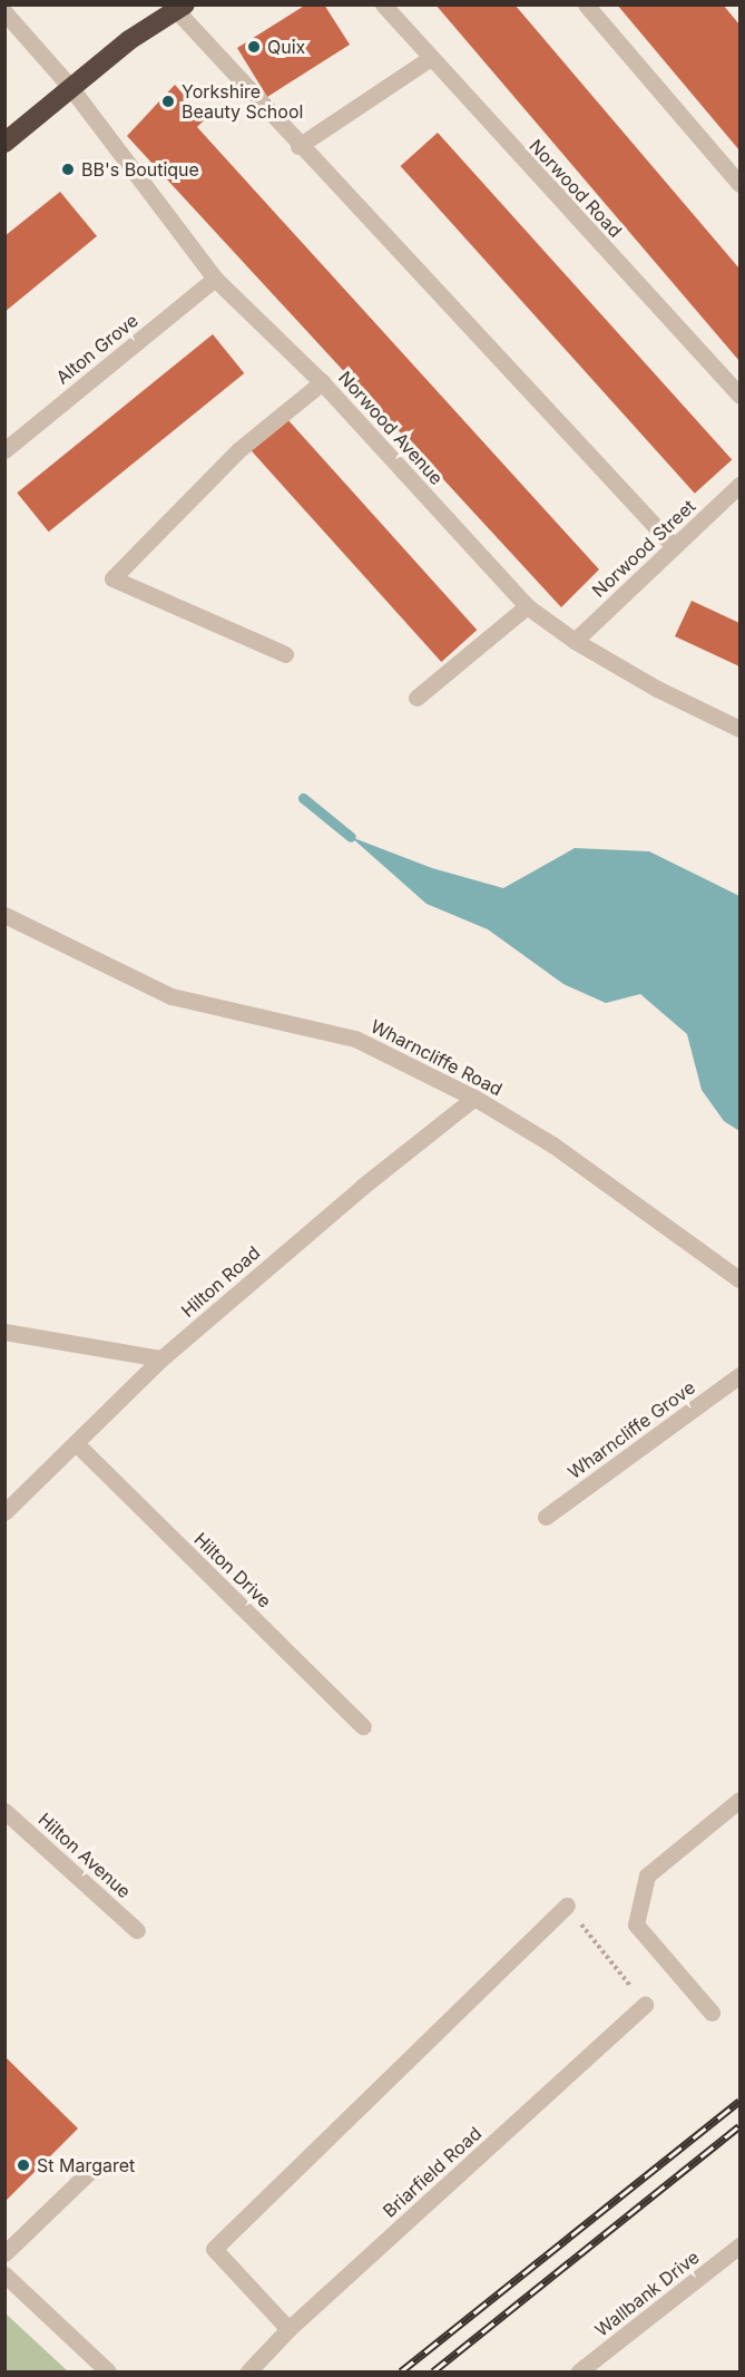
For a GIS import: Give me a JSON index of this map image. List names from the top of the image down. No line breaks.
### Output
{"streets":{"street":["Norwood Road","Alton Grove","Norwood Avenue","Norwood Street","Wharncliffe Road","Hilton Road","Wharncliffe Grove","Hilton Drive","Hilton Avenue","Briarfield Road","Wallbank Drive"]},"crossings":[["Alton Grove","Norwood Avenue"],["Norwood Avenue","Norwood Street"],["Wharncliffe Road","Hilton Road"],["Hilton Road","Hilton Drive"]],"places":["Quix","Yorkshire Beauty School","BB's Boutique","St Margaret"]}
